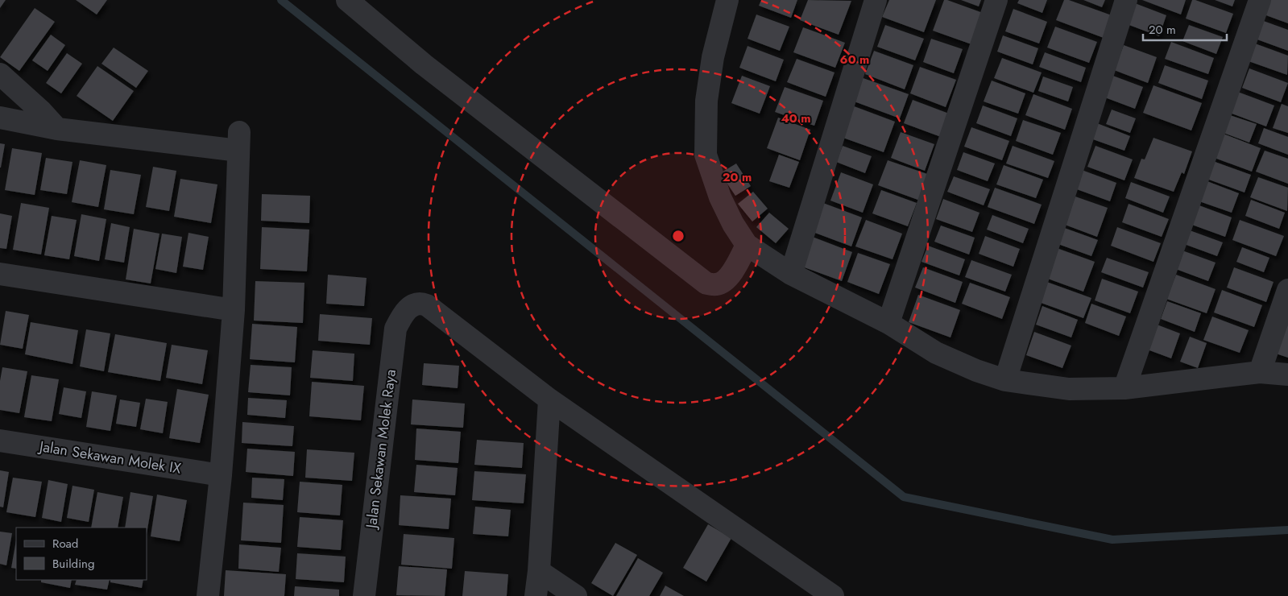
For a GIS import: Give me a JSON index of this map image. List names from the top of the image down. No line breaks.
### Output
{"streets":{"street":["Jalan Sekawan Molek Raya","Jalan Sekawan Molek IX"]},"legend":["Road","Building"],"scale_bar":"20 m","rings":["60 m","40 m","20 m"]}
